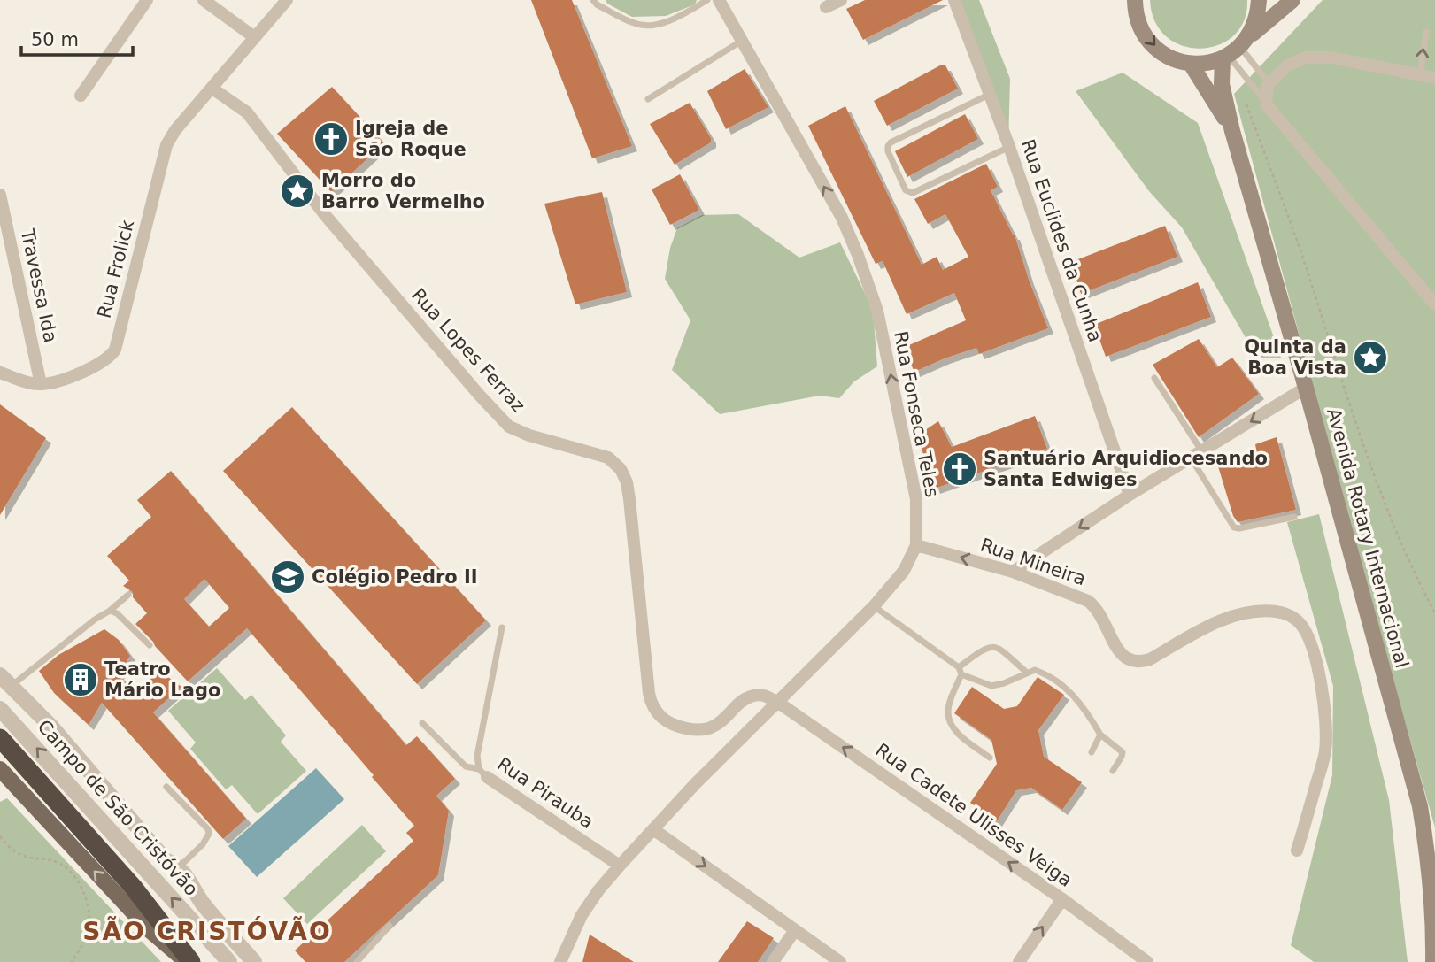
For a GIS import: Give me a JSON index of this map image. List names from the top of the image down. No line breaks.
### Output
{"streets":{"main road":["Avenida Rotary Internacional"],"street":["Rua Euclides da Cunha","Rua Frolick","Travessa Ida","Rua Lopes Ferraz","Rua Fonseca Teles","Rua Mineira","Rua Pirauba","Campo de São Cristóvão","Rua Cadete Ulisses Veiga"]},"crossings":[["Rua Frolick","Travessa Ida"],["Rua Frolick","Rua Lopes Ferraz"],["Rua Lopes Ferraz","Rua Fonseca Teles"],["Rua Lopes Ferraz","Rua Cadete Ulisses Veiga"],["Rua Fonseca Teles","Rua Mineira"],["Rua Fonseca Teles","Rua Pirauba"],["Rua Fonseca Teles","Rua Cadete Ulisses Veiga"]],"one_way":["Rua Fonseca Teles","Rua Cadete Ulisses Veiga"],"districts":["SÃO CRISTÓVÃO"],"places":{"church":["Igreja de São Roque","Santuário Arquidiocesando Santa Edwiges"],"place":["Morro do Barro Vermelho","Quinta da Boa Vista"],"school or university":["Colégio Pedro II"],"building":["Teatro Mário Lago"]},"scale_bar":"50 m"}
